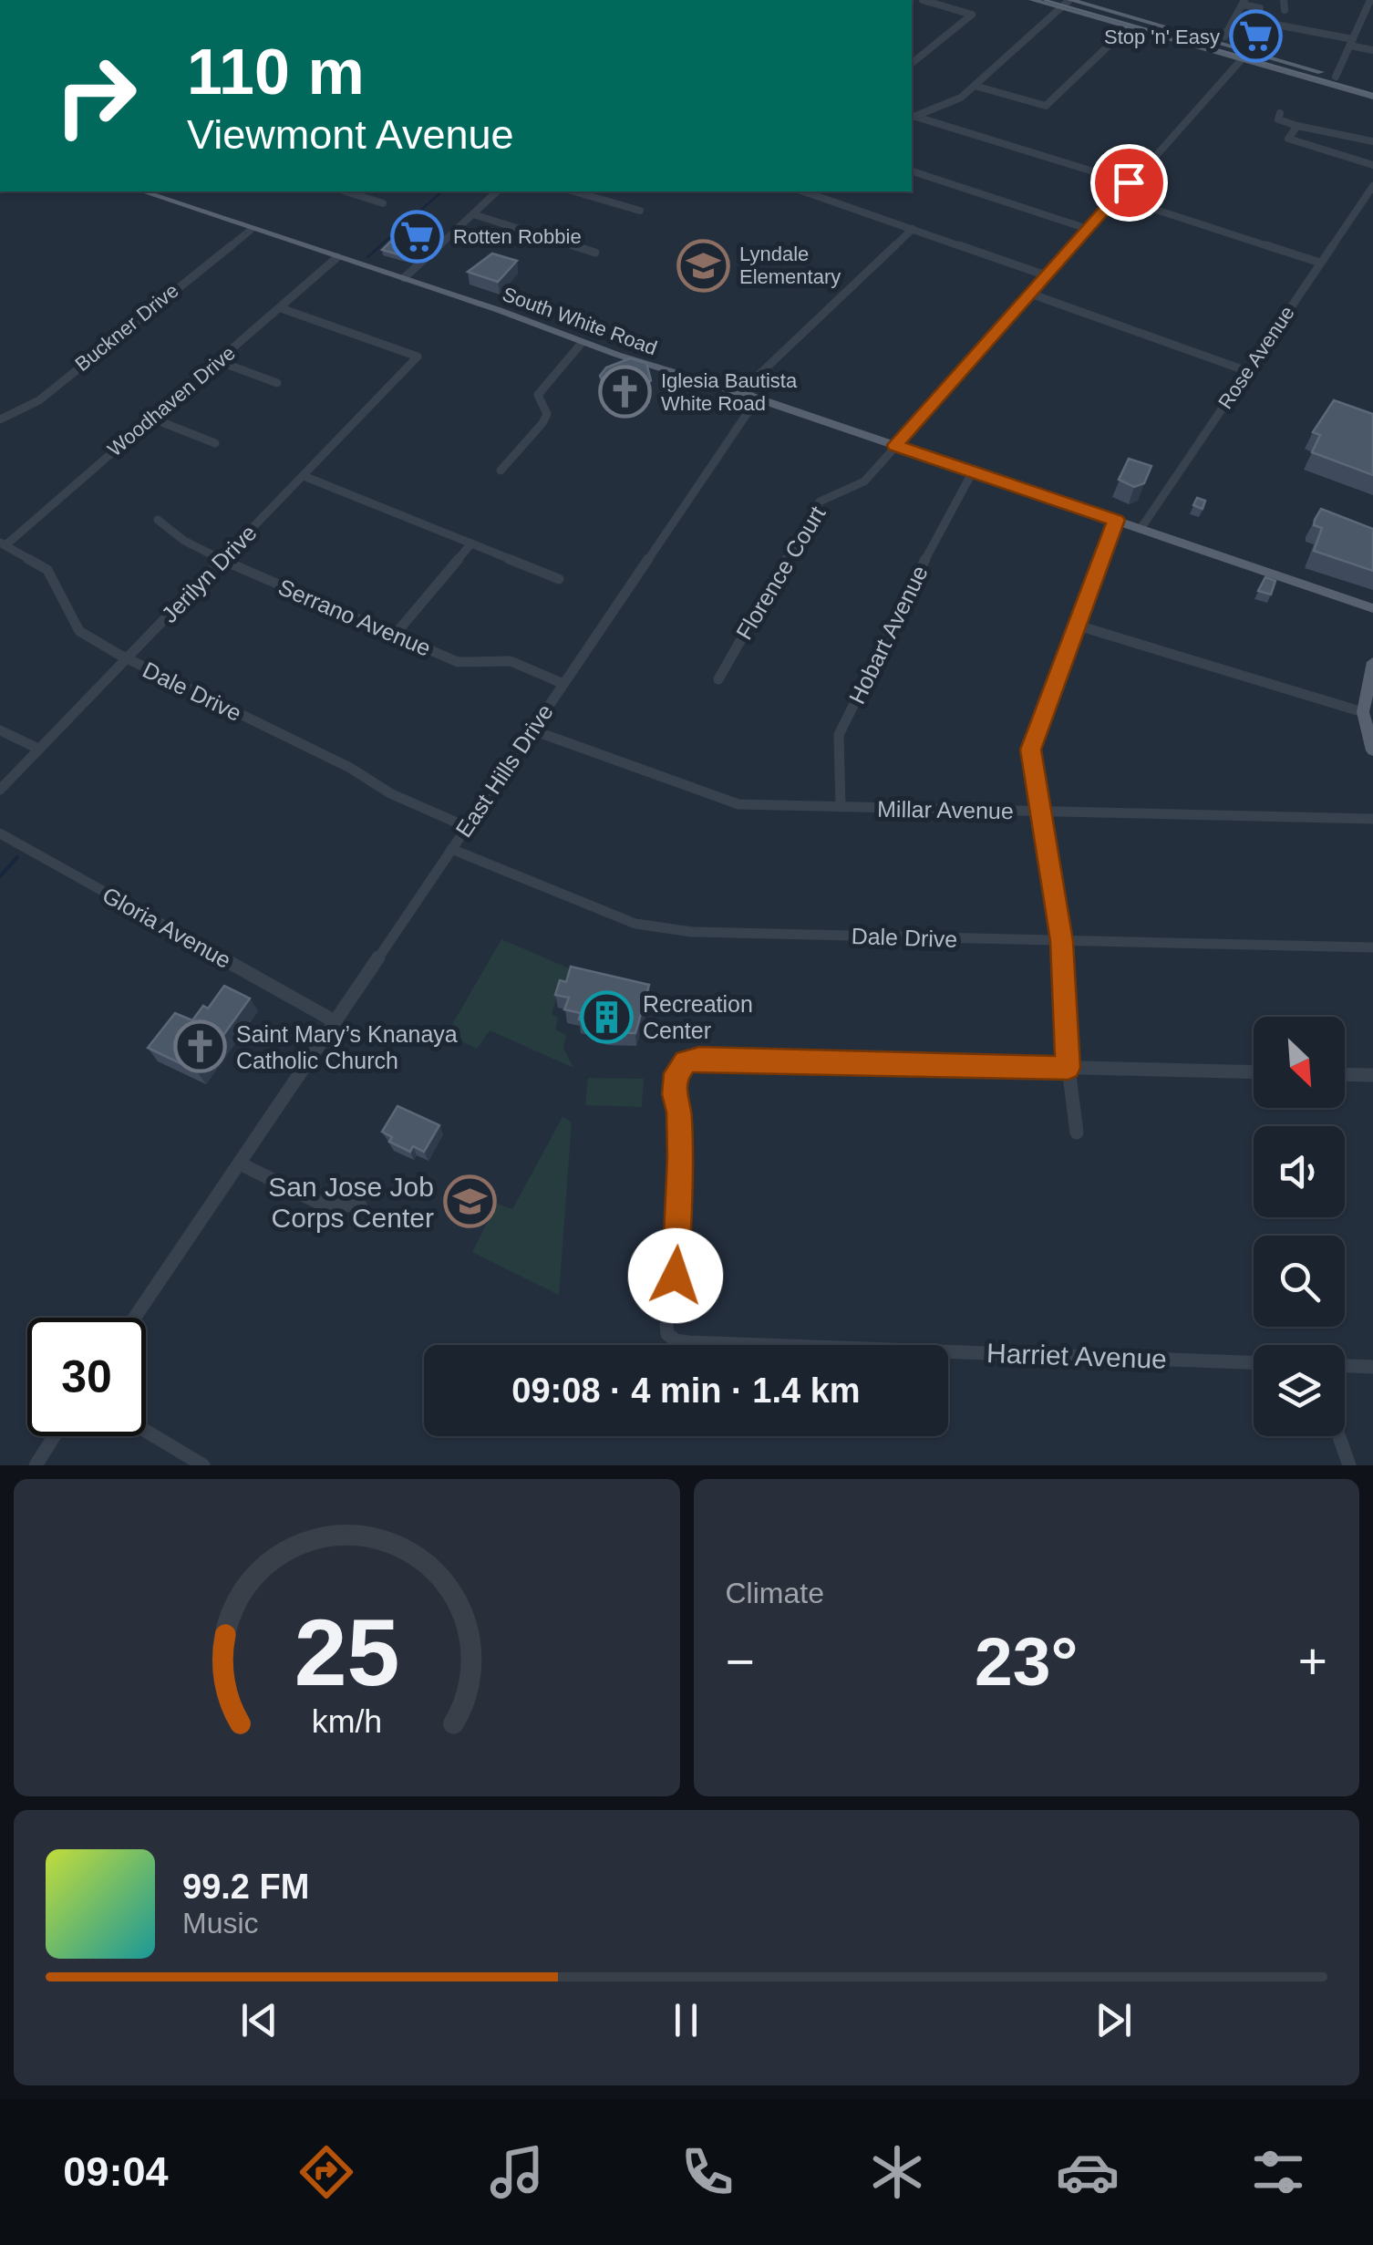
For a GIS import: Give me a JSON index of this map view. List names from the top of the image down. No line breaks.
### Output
{"streets":{"main road":["South White Road"],"street":["Buckner Drive","Rose Avenue","Woodhaven Drive","Florence Court","Jerilyn Drive","Serrano Avenue","Hobart Avenue","Dale Drive","East Hills Drive","Millar Avenue","Gloria Avenue","Harriet Avenue"]},"crossings":[["South White Road","Buckner Drive"],["South White Road","Rose Avenue"],["South White Road","Woodhaven Drive"],["South White Road","Florence Court"],["South White Road","Hobart Avenue"],["South White Road","East Hills Drive"],["Woodhaven Drive","Jerilyn Drive"],["Woodhaven Drive","Dale Drive"],["Jerilyn Drive","Serrano Avenue"],["Jerilyn Drive","Dale Drive"],["Serrano Avenue","East Hills Drive"],["Hobart Avenue","Millar Avenue"],["Dale Drive","East Hills Drive"],["East Hills Drive","Millar Avenue"],["East Hills Drive","Gloria Avenue"]],"places":{"supermarket":["Stop 'n' Easy","Rotten Robbie"],"school or university":["Lyndale Elementary","San Jose Job Corps Center"],"church":["Iglesia Bautista White Road","Saint Mary’s Knanaya Catholic Church"],"building":["Recreation Center"]},"north":"bottom right","page":{"turn":["110 m","Viewmont Avenue"],"limit":"30","trip":"09:08 · 4 min · 1.4 km","tile":"Climate","heat":["−","23°","+"],"song":["99.2 FM","Music"],"tabs":"09:04","gauge":["25","km/h"]}}
